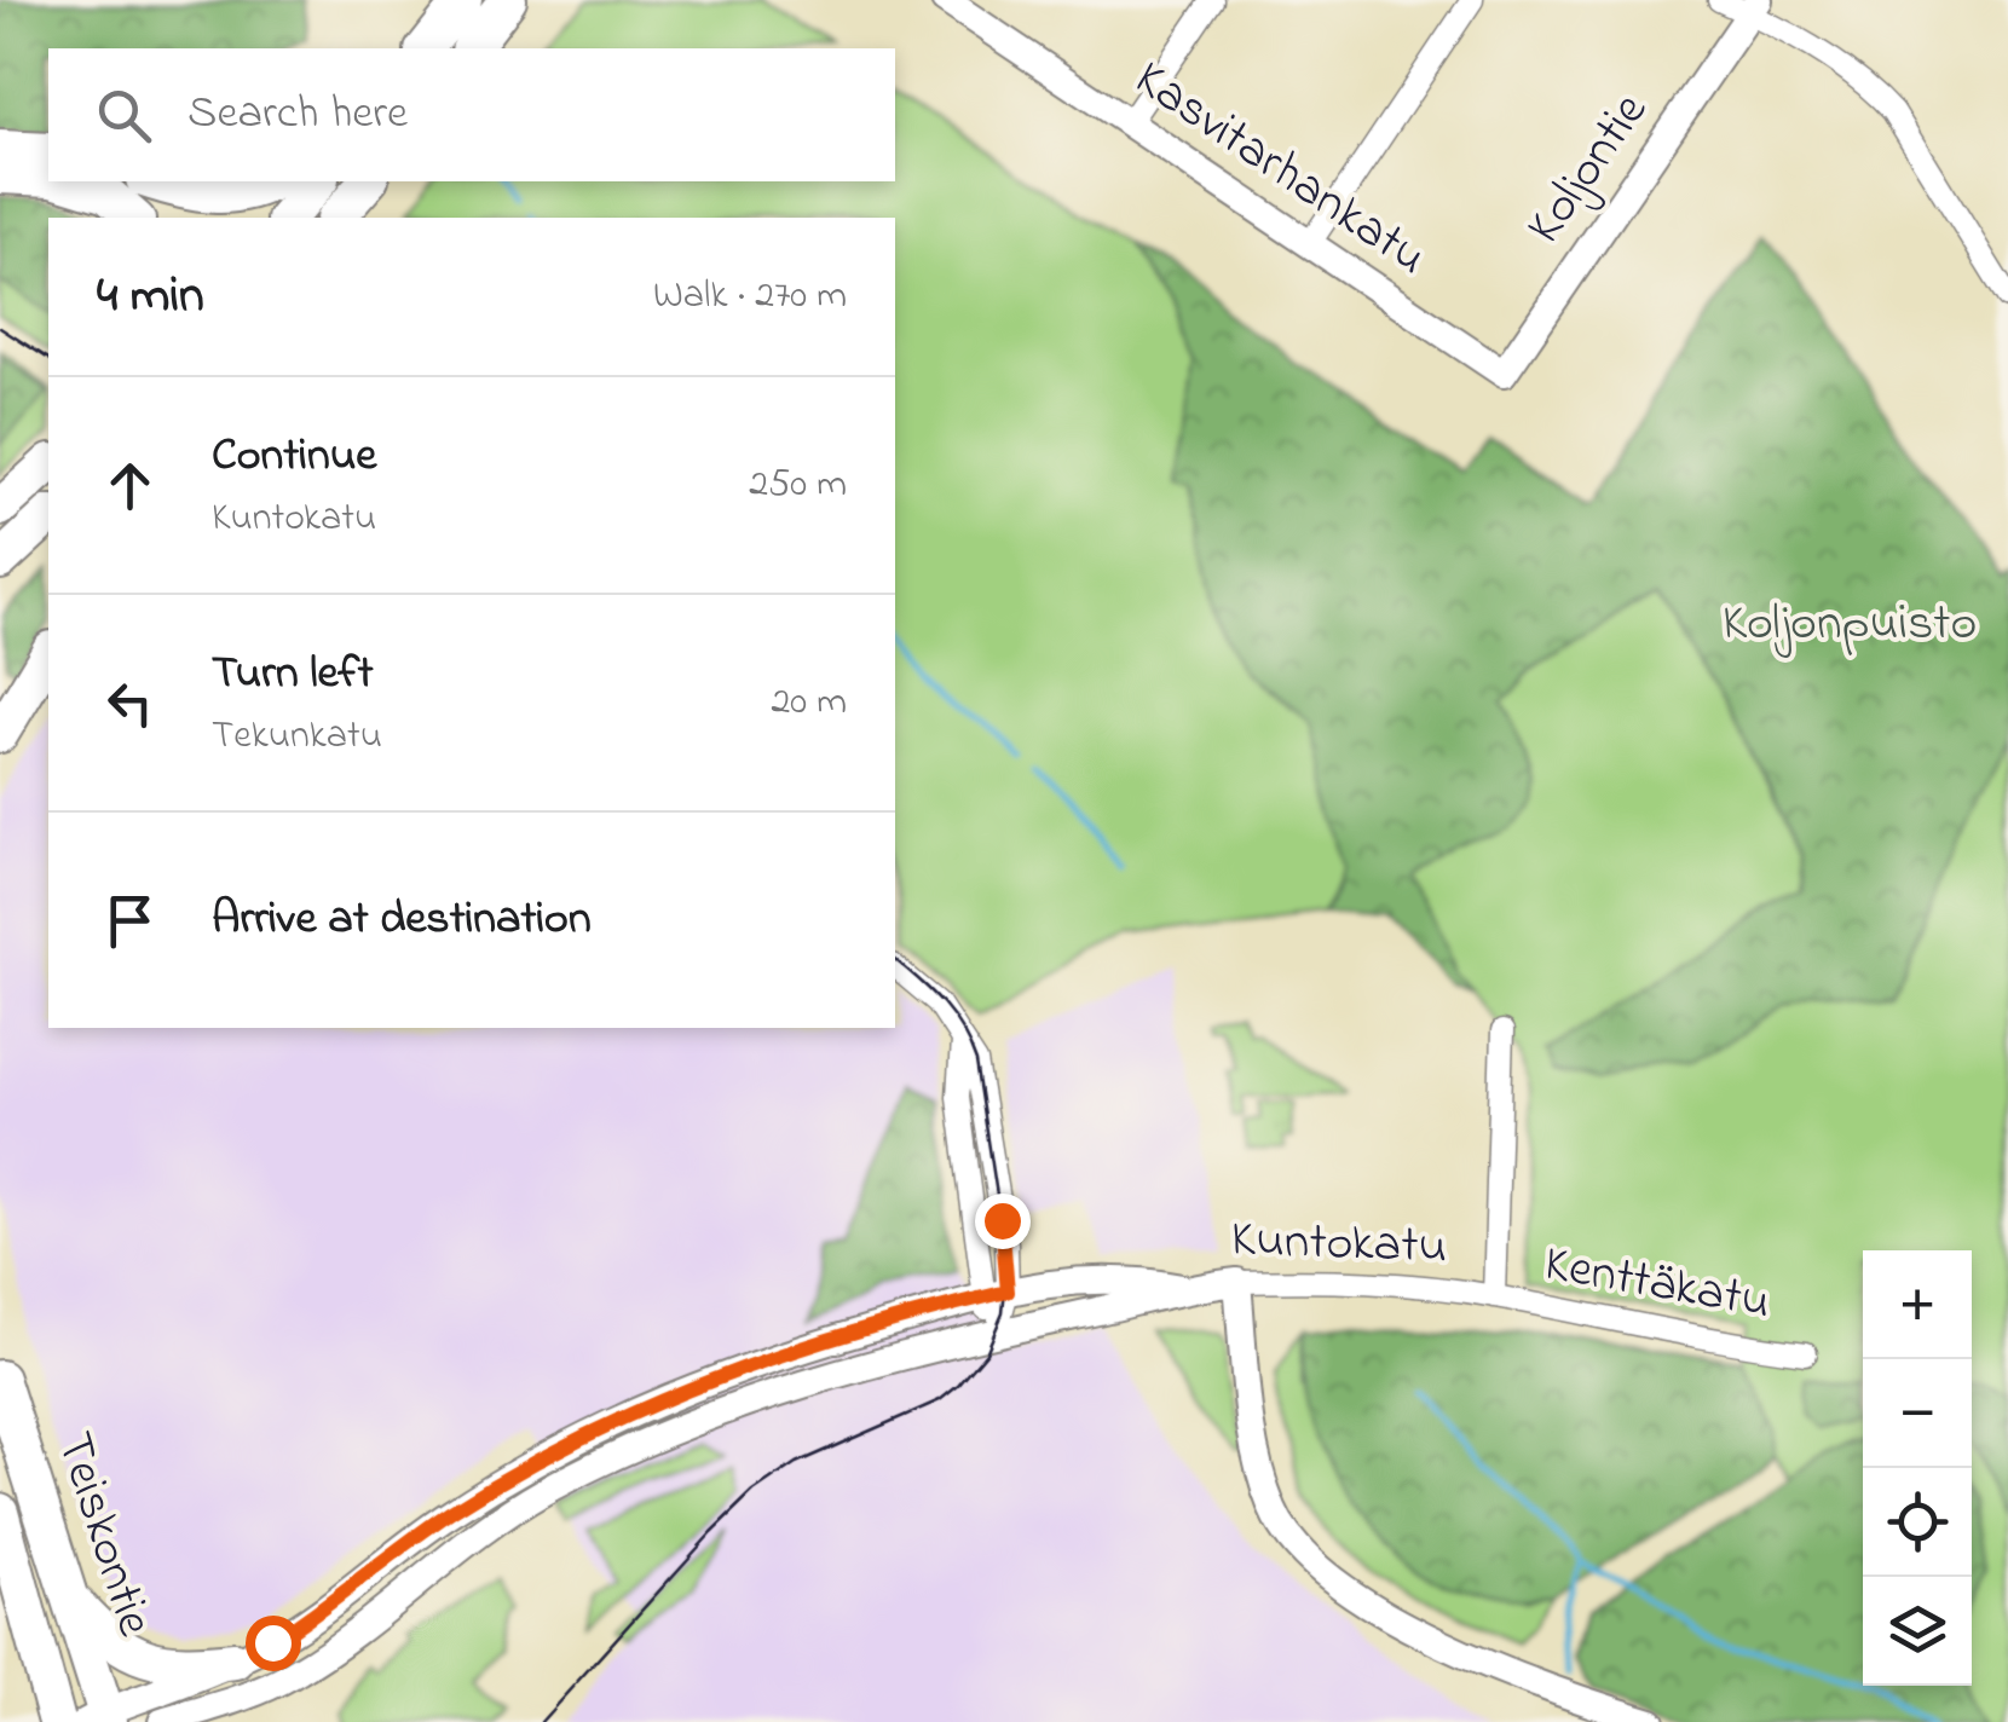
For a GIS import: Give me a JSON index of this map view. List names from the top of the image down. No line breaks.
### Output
{"streets":{"highway":["Teiskontie"],"street":["Kasvitarhankatu","Koljontie","Kuntokatu","Kenttäkatu"]},"crossings":[["Kasvitarhankatu","Koljontie"],["Kuntokatu","Kenttäkatu"],["Kuntokatu","Teiskontie"]],"parks":["Koljonpuisto"],"page":{"search":"Search here","heading":["4 min","Walk · 270 m"],"list":[["Continue","Kuntokatu","250 m"],["Turn left","Tekunkatu","20 m"],"Arrive at destination"],"map_buttons":["+","−"]}}
